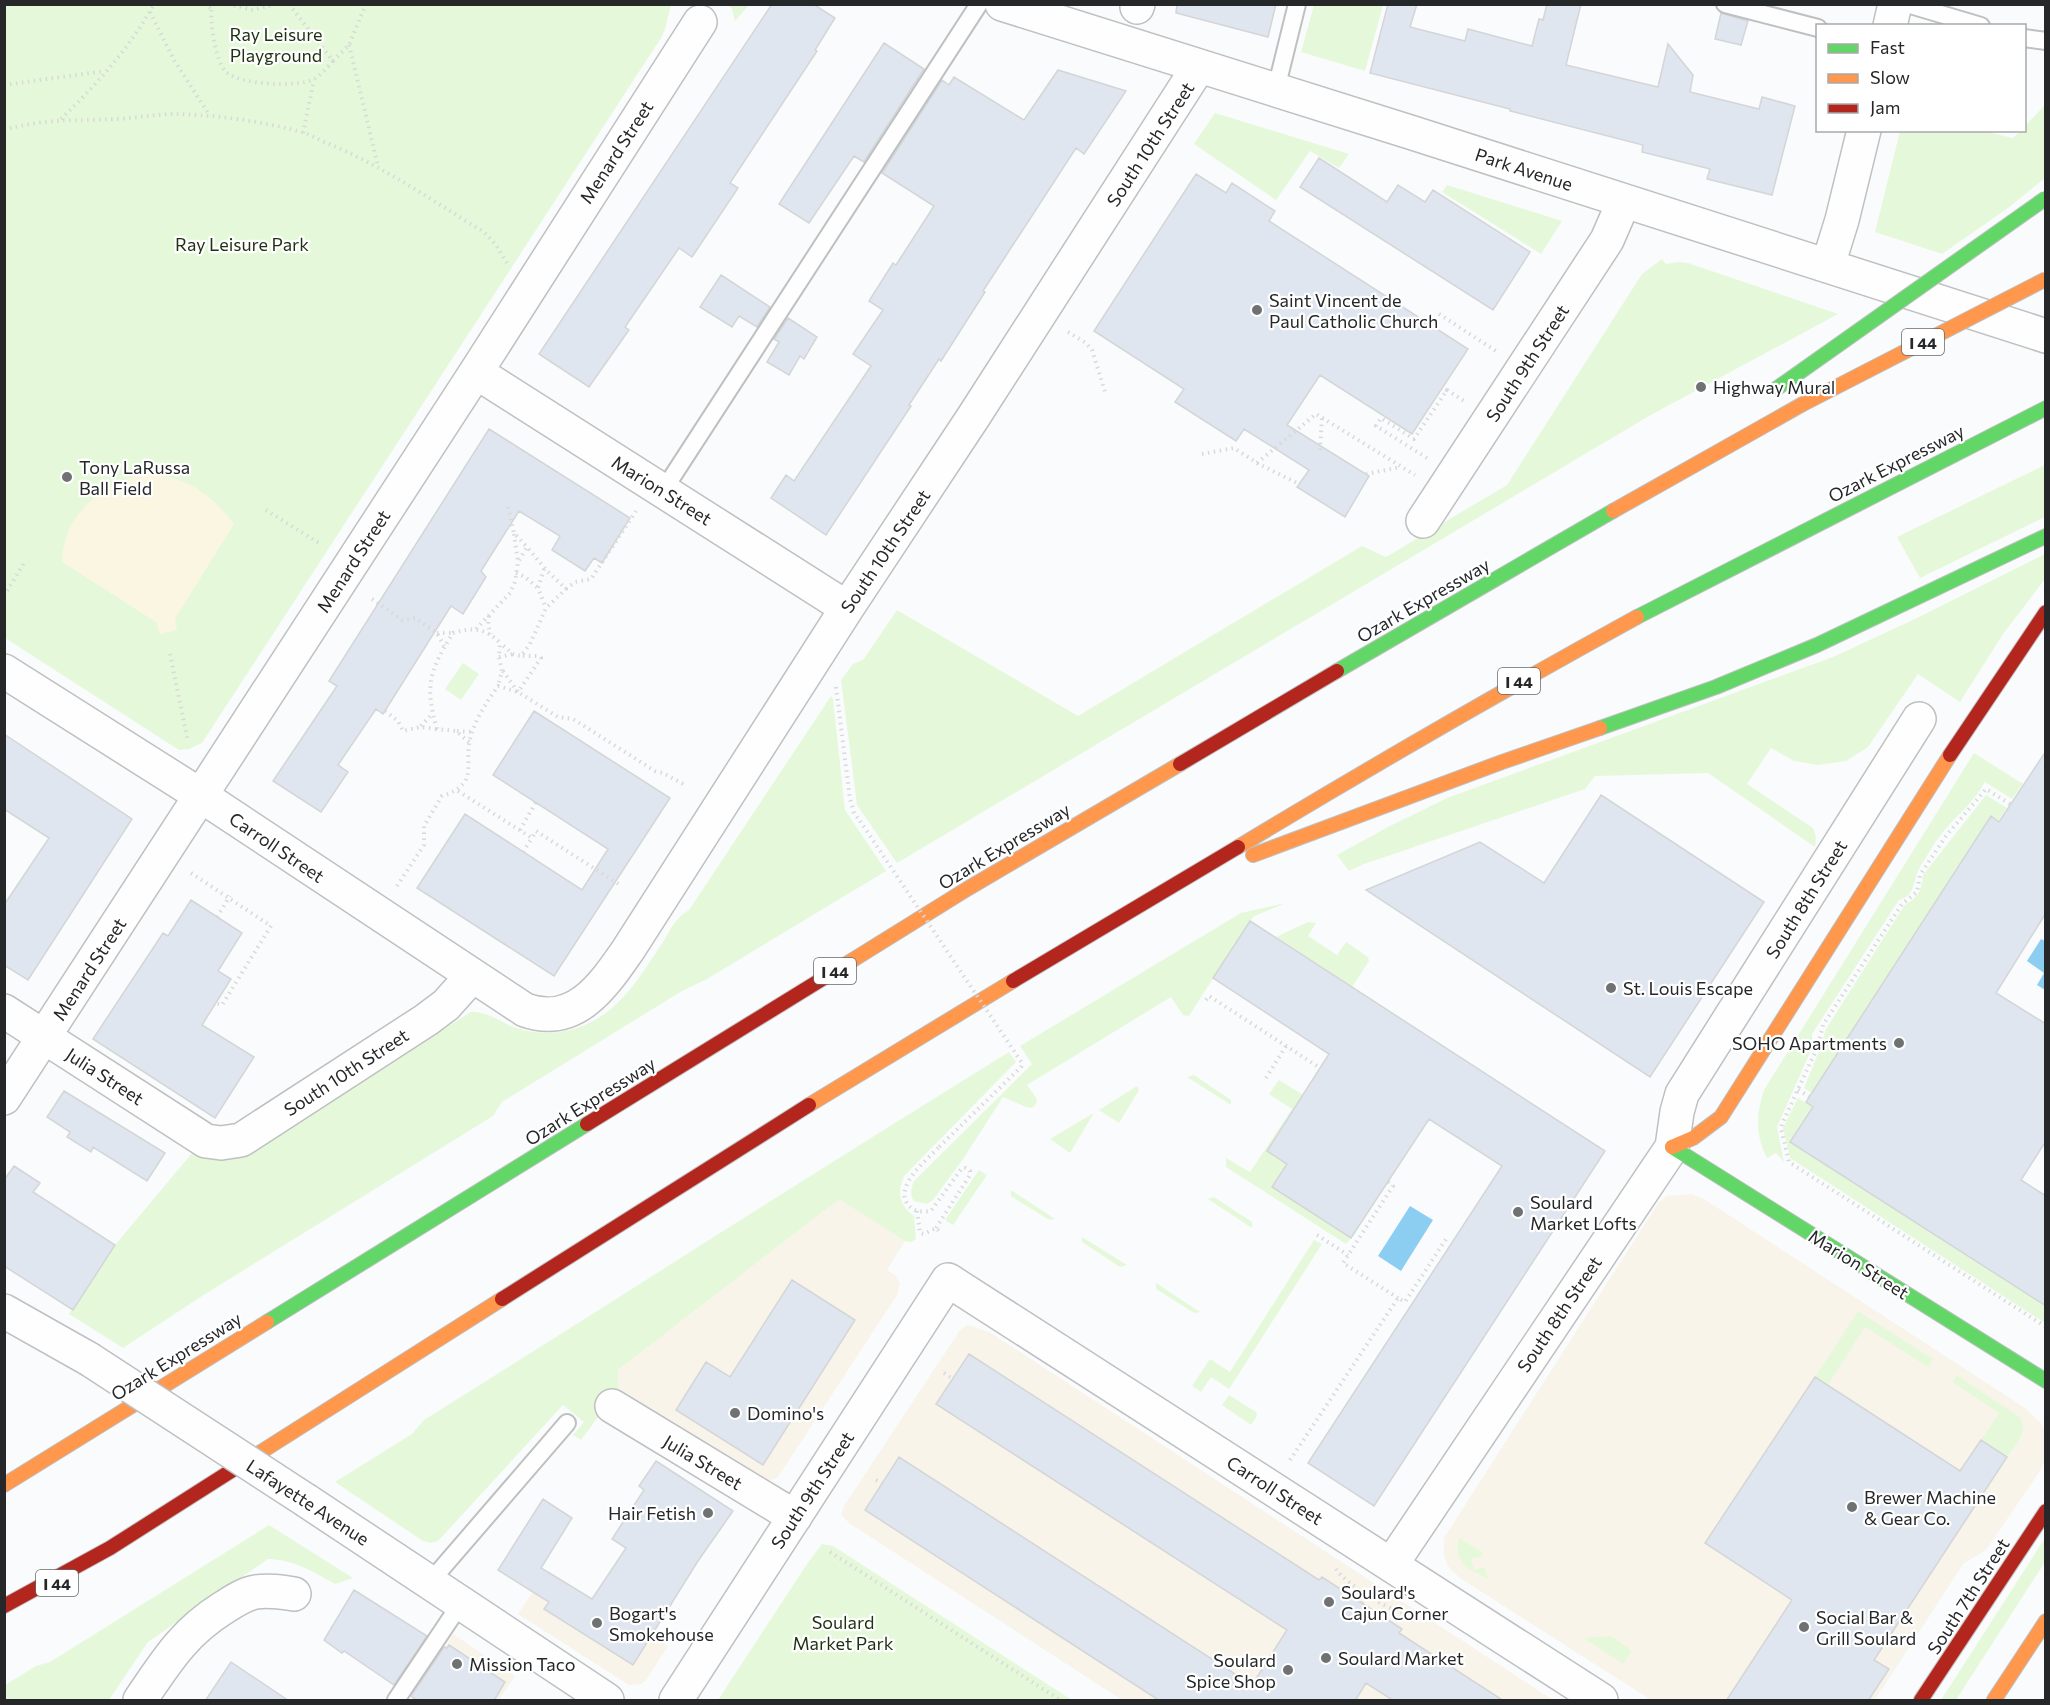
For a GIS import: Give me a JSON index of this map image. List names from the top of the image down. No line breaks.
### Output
{"streets":{"main road":["I 44","Ozark Expressway","Marion Street","South 7th Street"],"street":["South 10th Street","Menard Street","Park Avenue","South 9th Street","Carroll Street","South 8th Street","Julia Street","Lafayette Avenue"]},"crossings":[["South 10th Street","Park Avenue"],["South 10th Street","Marion Street"],["South 10th Street","Carroll Street"],["South 10th Street","Julia Street"],["Menard Street","Marion Street"],["Menard Street","Carroll Street"],["Menard Street","Julia Street"],["Park Avenue","South 9th Street"],["I 44","Ozark Expressway"],["South 9th Street","Carroll Street"],["South 9th Street","Julia Street"],["Marion Street","South 8th Street"],["Carroll Street","South 8th Street"]],"parks":["Ray Leisure Playground","Ray Leisure Park","Soulard Market Park"],"places":["Saint Vincent de Paul Catholic Church","Highway Mural","Tony LaRussa Ball Field","St. Louis Escape","SOHO Apartments","Soulard Market Lofts","Domino's","Brewer Machine & Gear Co.","Hair Fetish","Soulard's Cajun Corner","Bogart's Smokehouse","Social Bar & Grill Soulard","Soulard Market","Mission Taco","Soulard Spice Shop"],"legend":["Fast","Slow","Jam"]}
